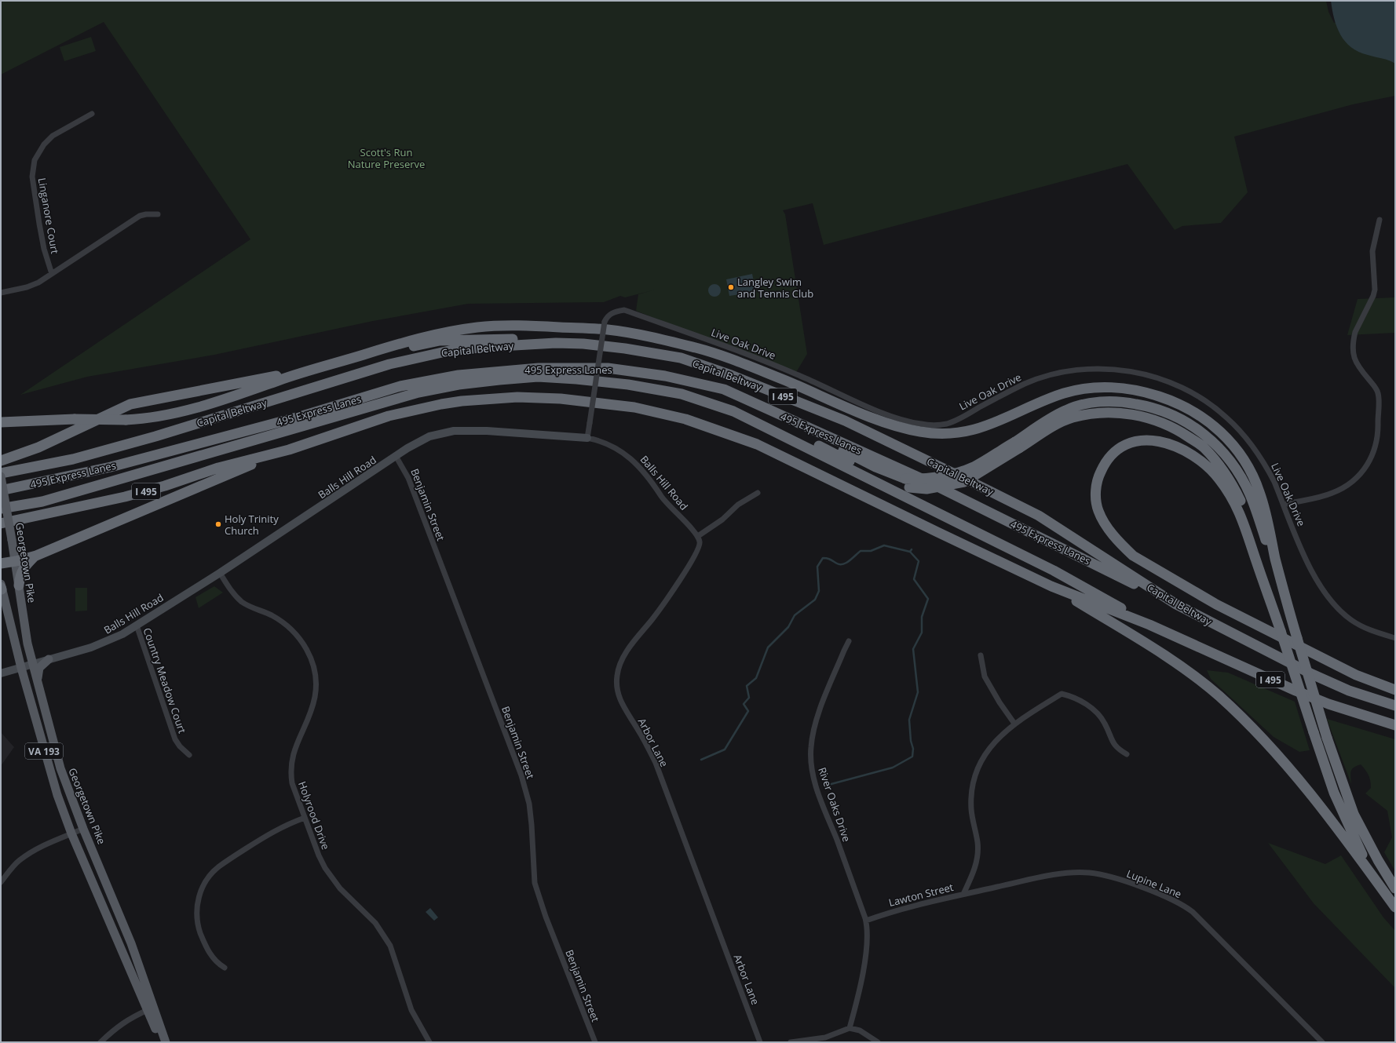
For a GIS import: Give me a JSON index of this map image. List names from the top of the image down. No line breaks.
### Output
{"streets":{"highway":["Capital Beltway","495 Express Lanes","I 495"],"main road":["Georgetown Pike","VA 193"],"street":["Linganore Court","Live Oak Drive","Balls Hill Road","Benjamin Street","Country Meadow Court","Arbor Lane","River Oaks Drive","Holyrood Drive","Lupine Lane","Lawton Street"]},"crossings":[["Live Oak Drive","Balls Hill Road"],["Capital Beltway","495 Express Lanes"],["495 Express Lanes","I 495"],["Balls Hill Road","Benjamin Street"],["Balls Hill Road","Georgetown Pike"],["Balls Hill Road","Country Meadow Court"],["Balls Hill Road","Arbor Lane"],["Balls Hill Road","VA 193"],["Balls Hill Road","Holyrood Drive"],["River Oaks Drive","Lawton Street"],["Lupine Lane","Lawton Street"]],"parks":["Scott's Run Nature Preserve"],"places":["Langley Swim and Tennis Club","Holy Trinity Church"]}
